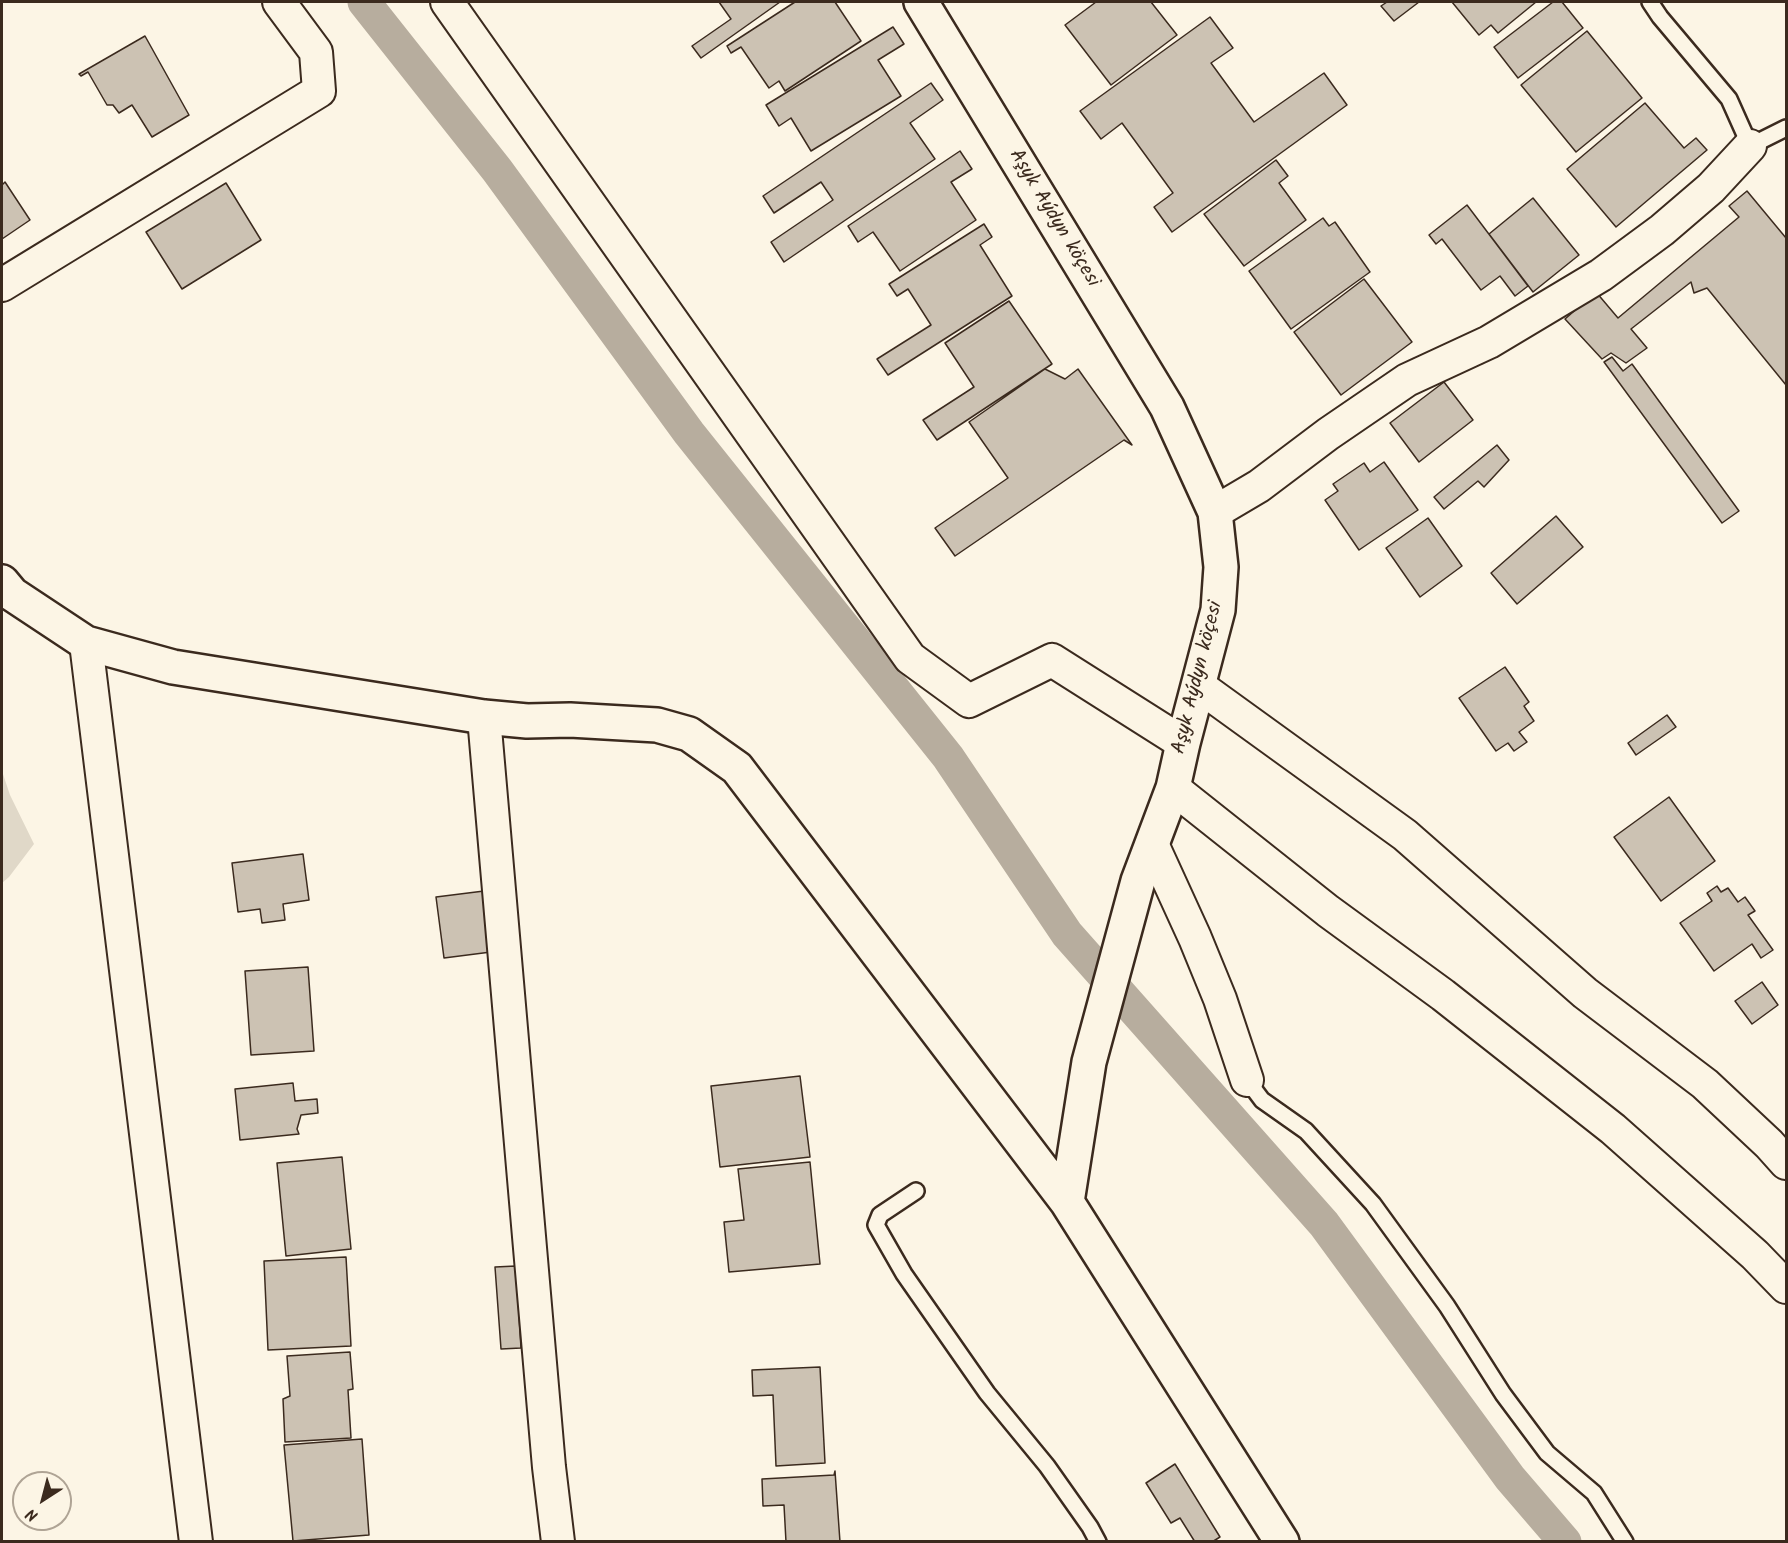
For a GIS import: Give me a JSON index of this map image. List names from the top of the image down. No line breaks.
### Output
{"streets":{"main road":["Aşyk Aýdyn köçesi"]},"north":"bottom left"}
